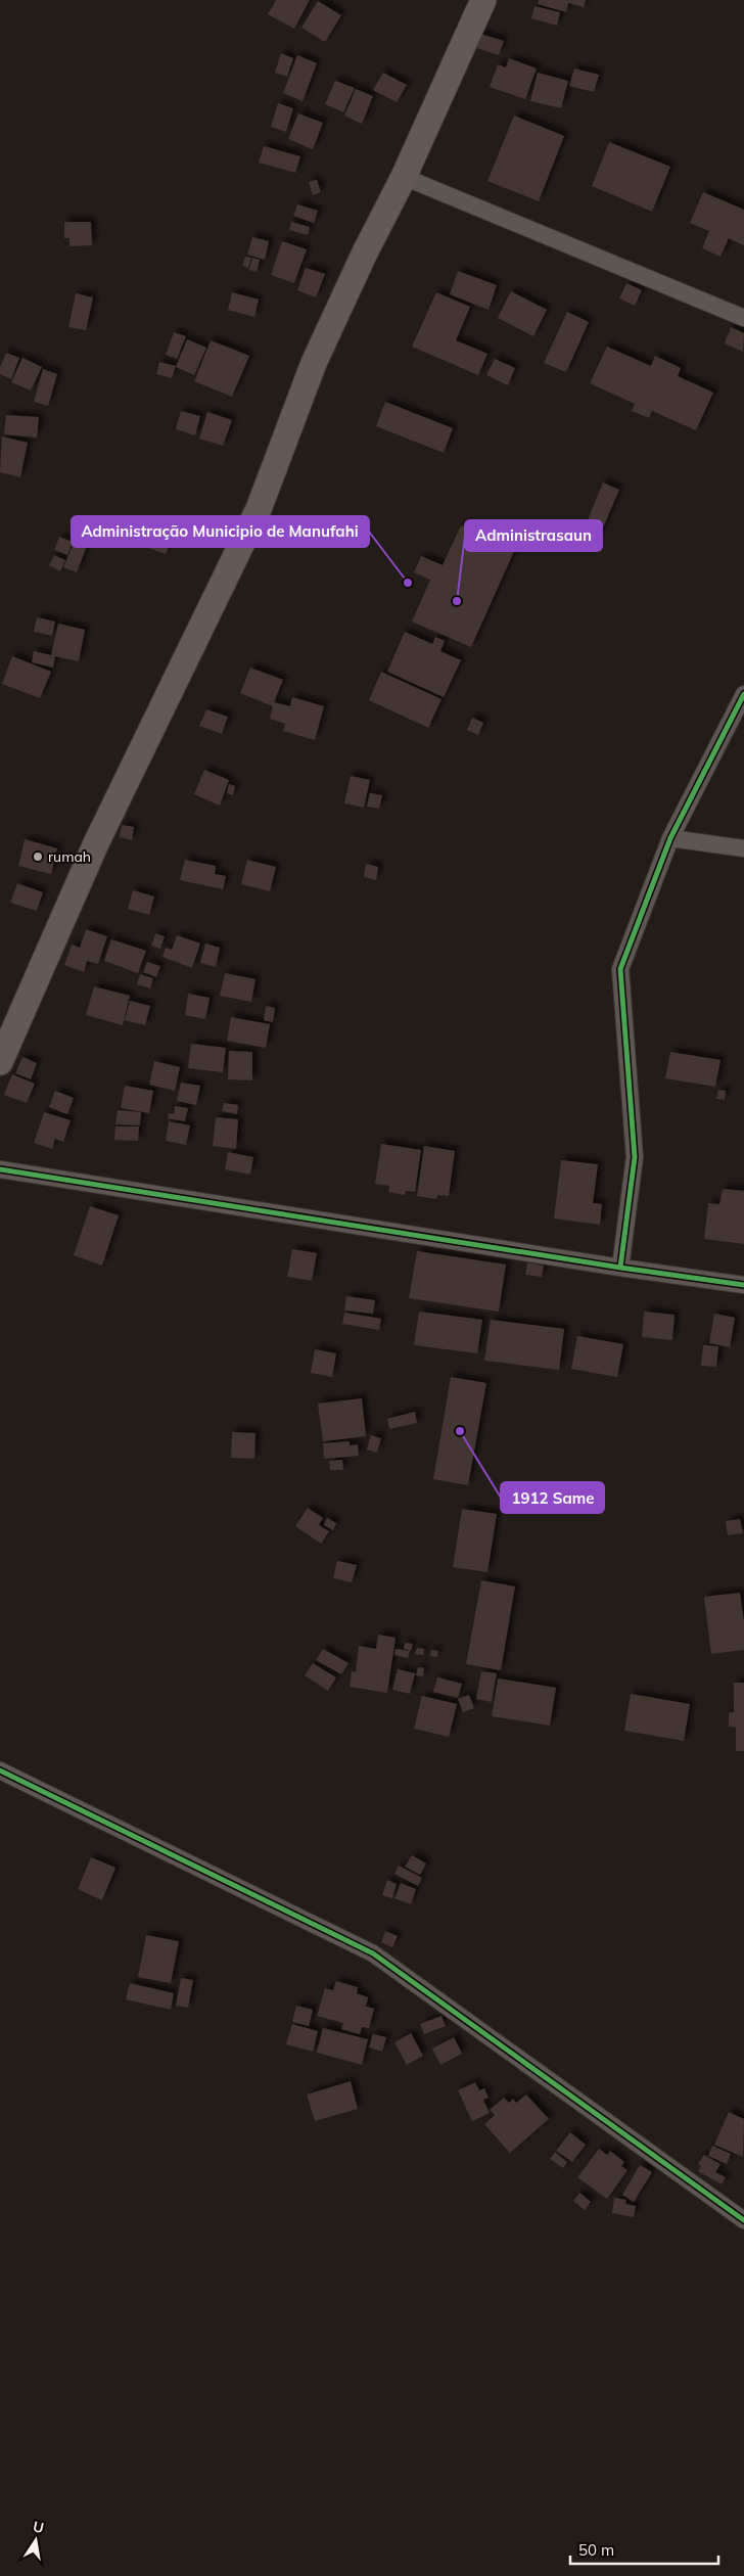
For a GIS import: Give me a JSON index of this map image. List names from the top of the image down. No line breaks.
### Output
{"places":["Administração Municipio de Manufahi","Administrasaun","rumah","1912 Same"],"scale_bar":"50 m","north":"top"}
